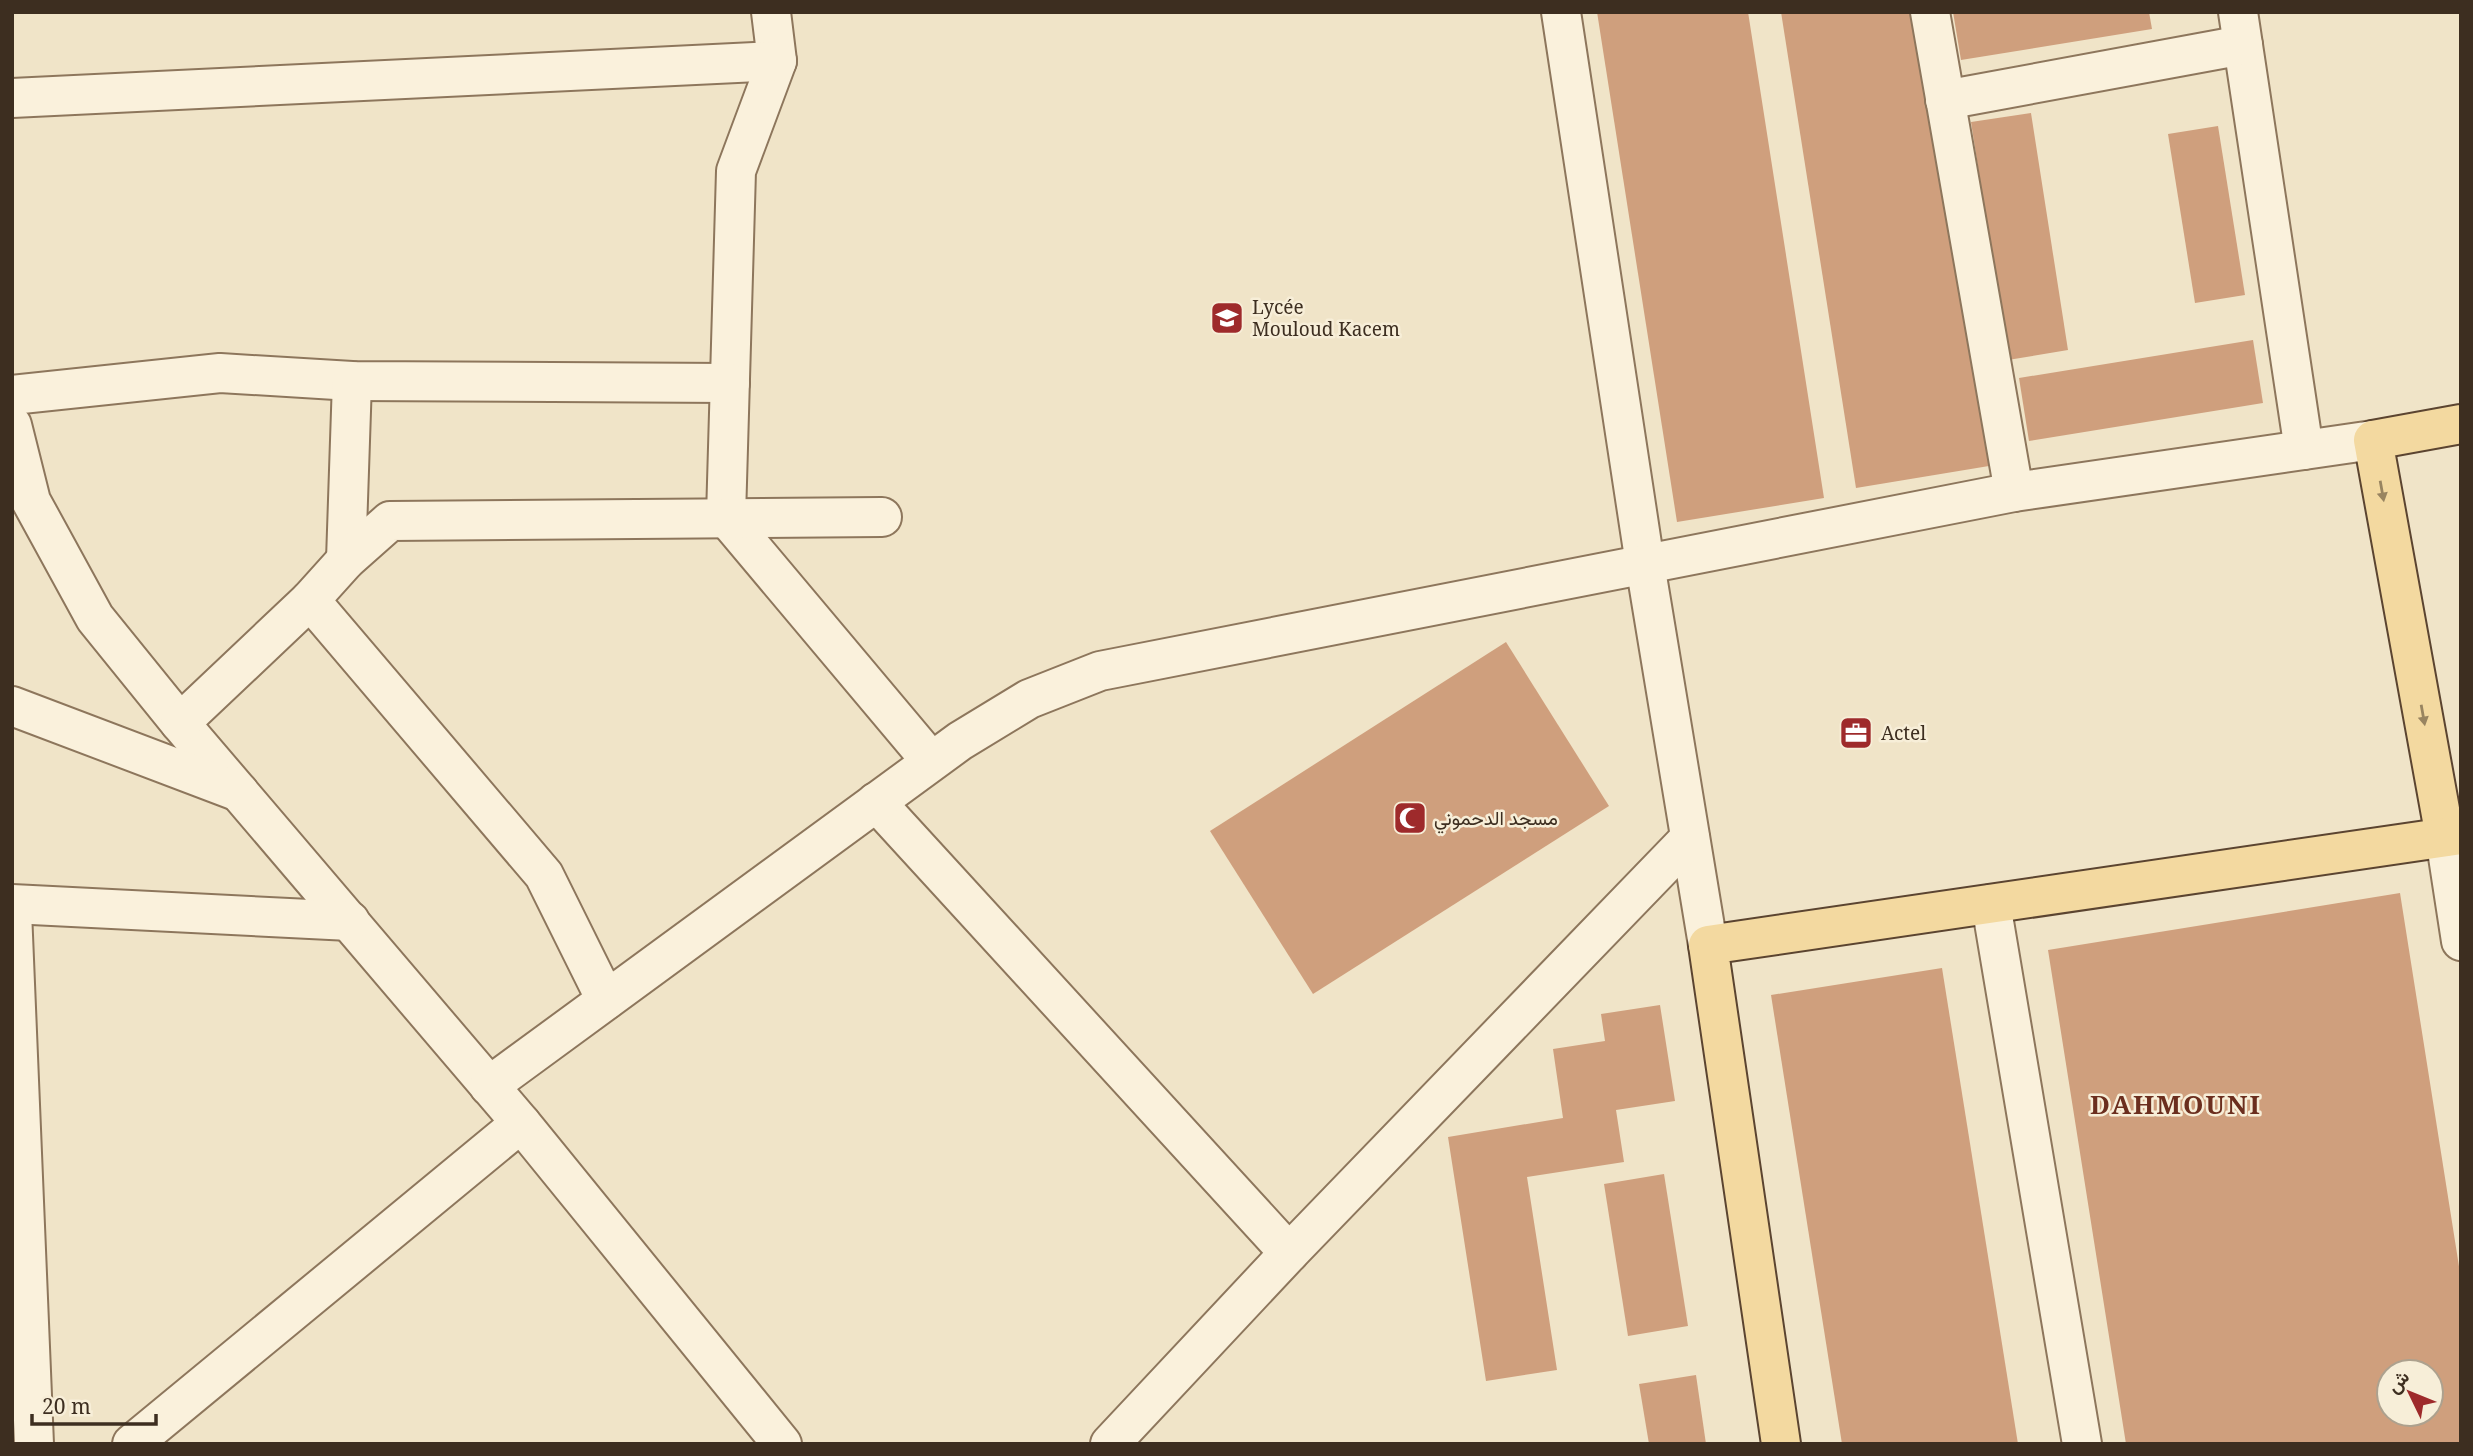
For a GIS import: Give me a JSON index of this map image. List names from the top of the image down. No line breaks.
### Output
{"districts":["DAHMOUNI"],"places":{"school or university":["Lycée Mouloud Kacem"],"office":["Actel"],"mosque":["مسجد الدحموني"]},"scale_bar":"20 m","north":"top left"}
